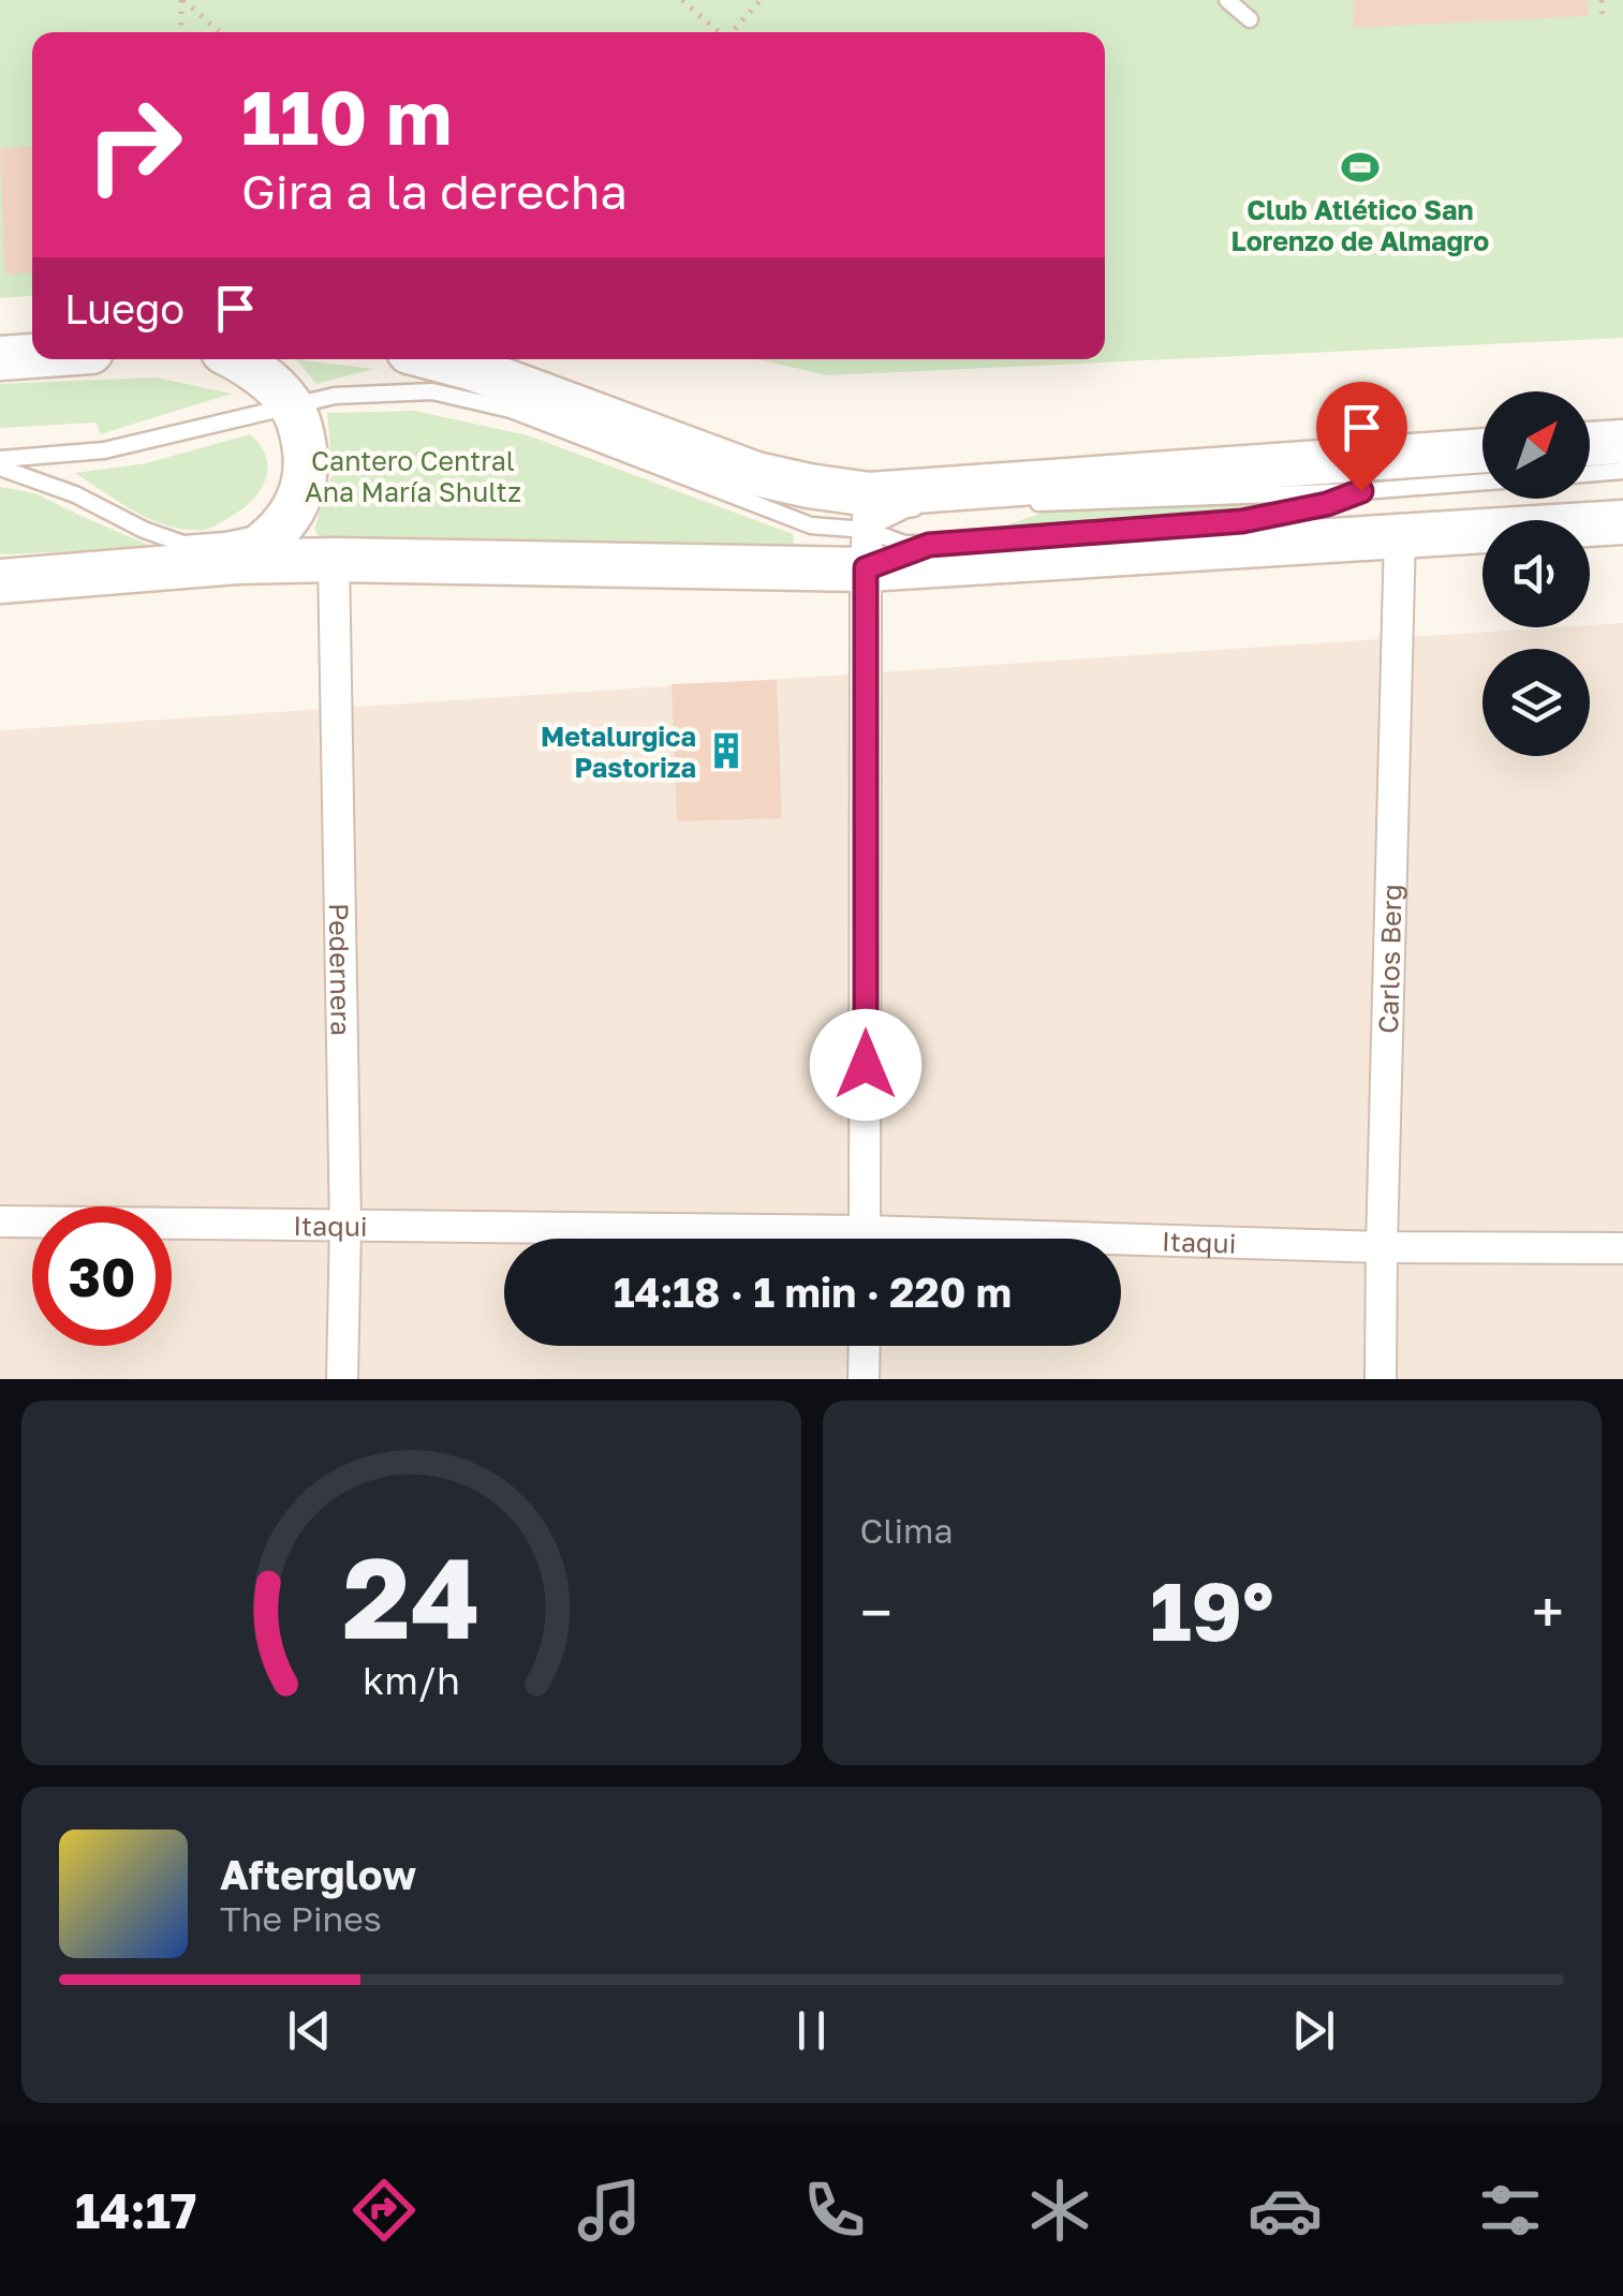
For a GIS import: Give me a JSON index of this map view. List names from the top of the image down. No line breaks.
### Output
{"streets":{"street":["Carlos Berg","Pedernera","Itaqui"]},"crossings":[["Carlos Berg","Itaqui"],["Pedernera","Itaqui"]],"parks":["Cantero Central Ana María Shultz"],"places":{"sports":["Club Atlético San Lorenzo de Almagro"],"building":["Metalurgica Pastoriza"]},"north":"top right","page":{"turn":["110 m","Gira a la derecha"],"then":"Luego","limit":"30","trip":"14:18 · 1 min · 220 m","tile":"Clima","heat":["−","19°","+"],"song":["Afterglow","The Pines"],"tabs":"14:17","gauge":["24","km/h"]}}
